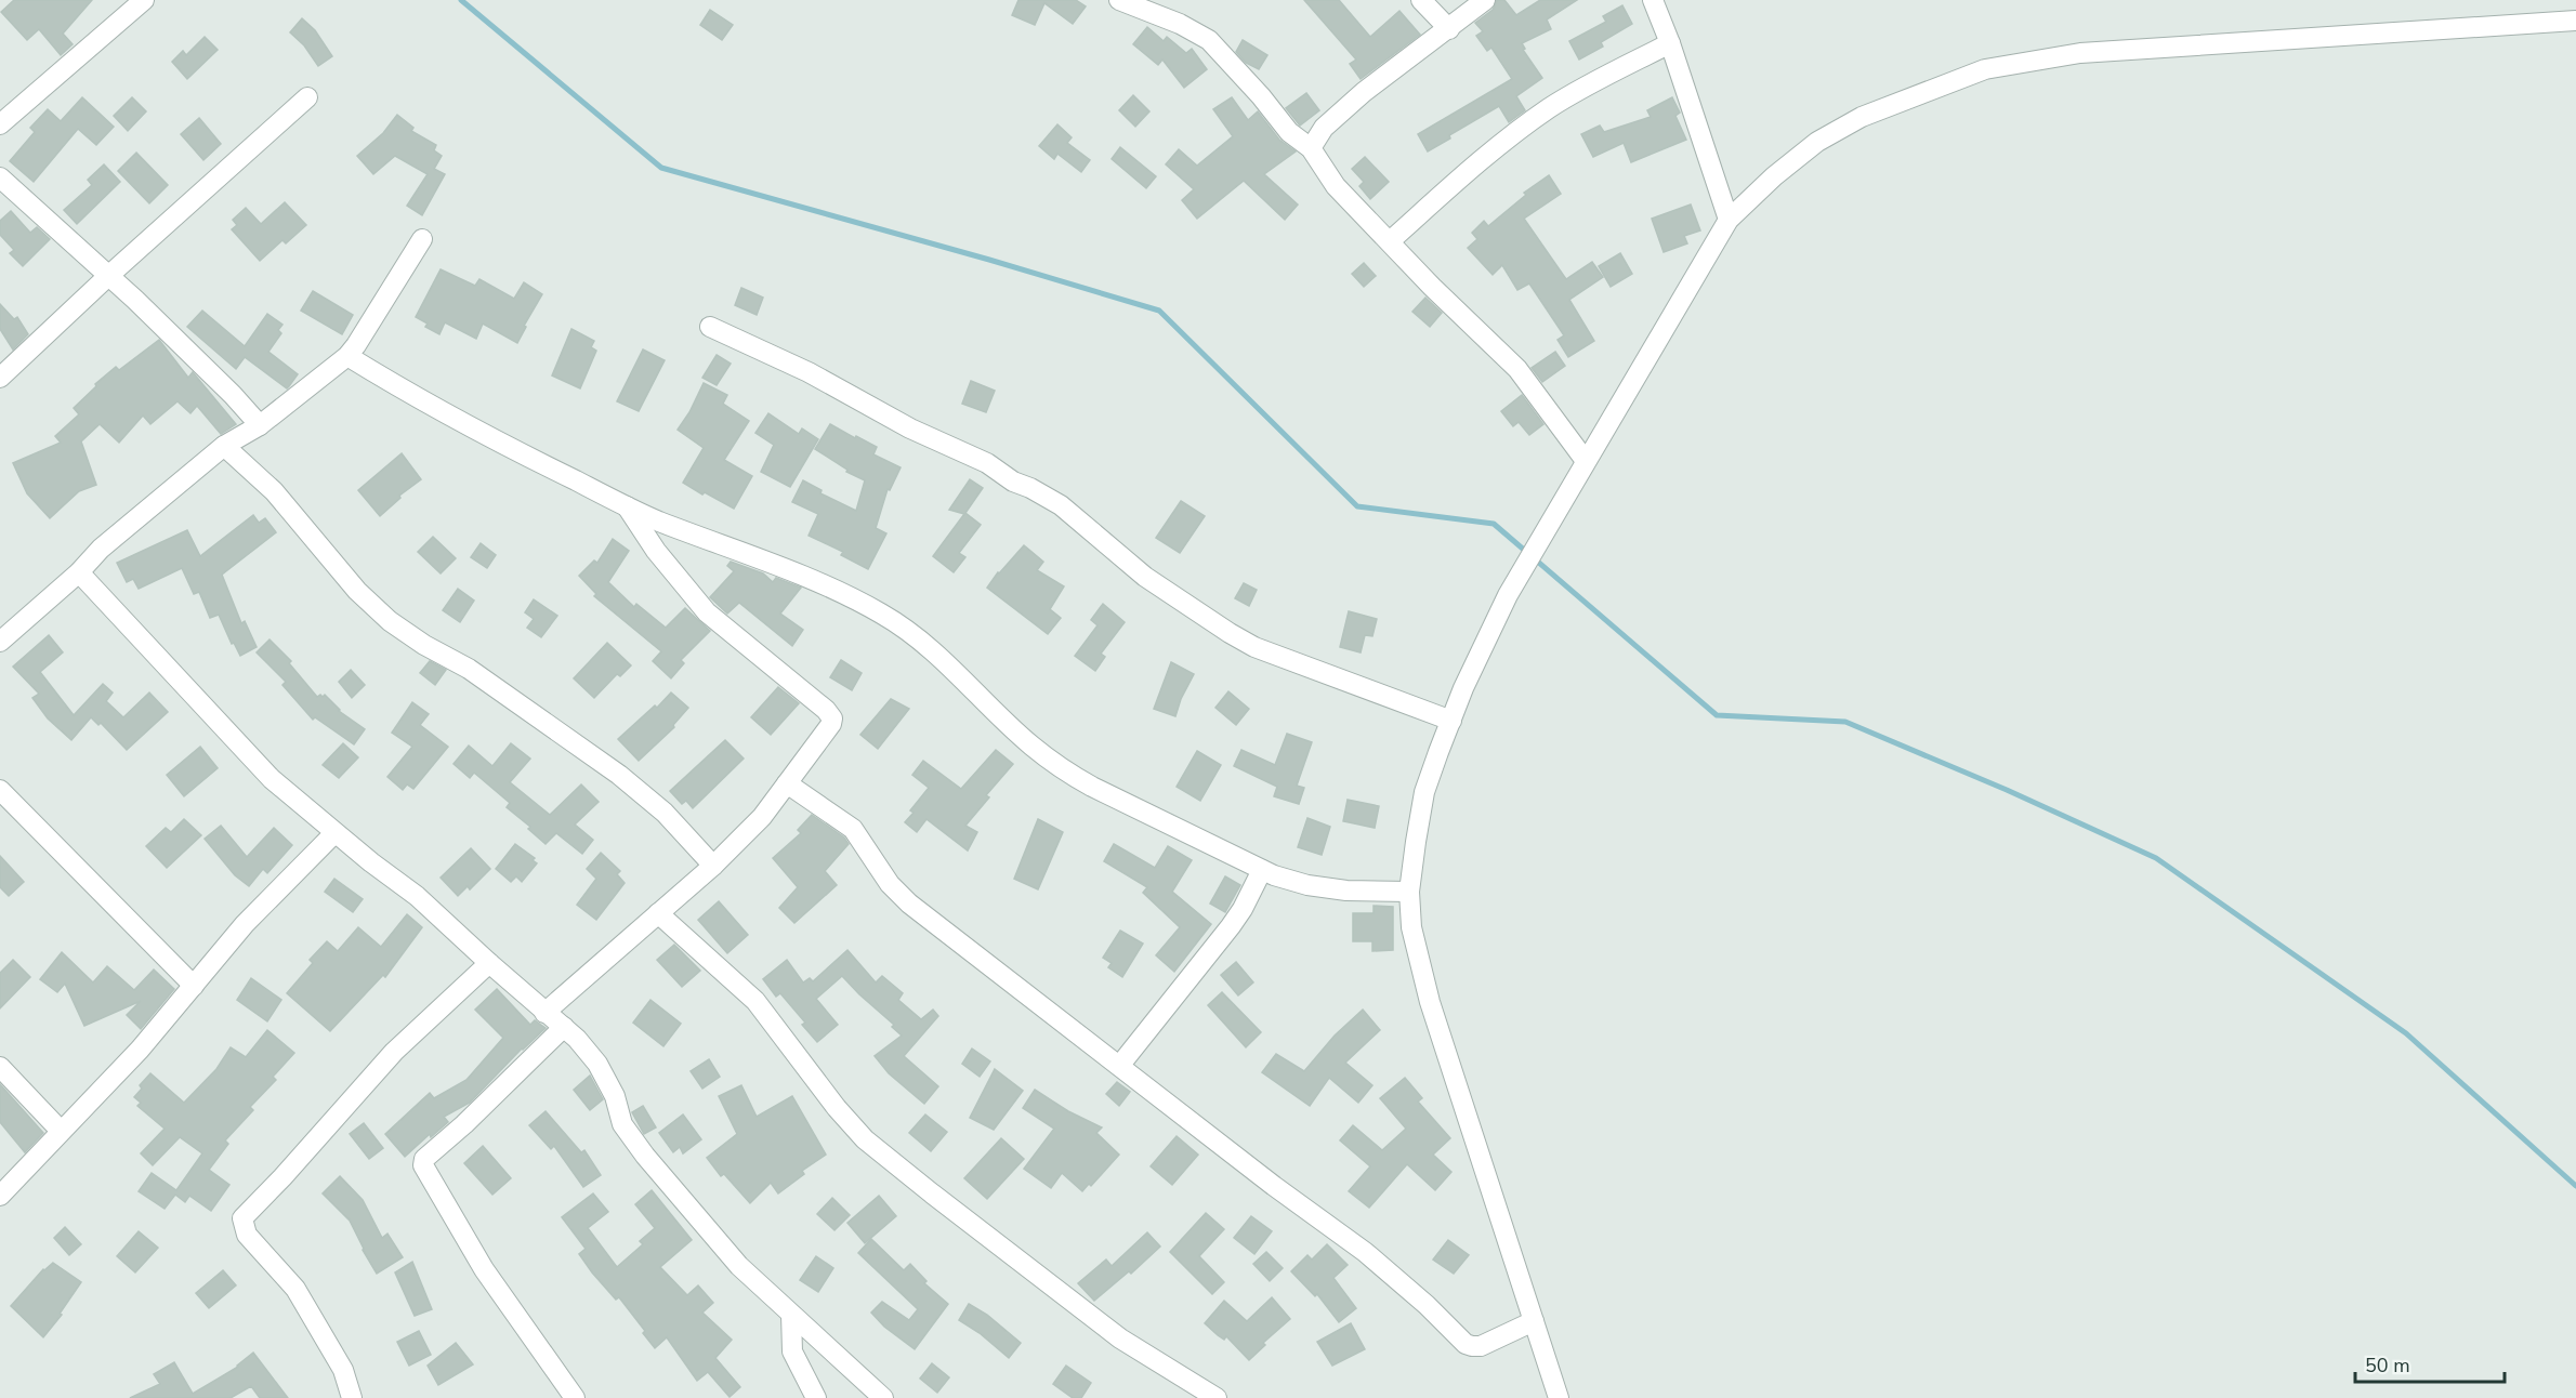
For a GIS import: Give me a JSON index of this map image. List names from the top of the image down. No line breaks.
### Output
{"scale_bar":"50 m"}
